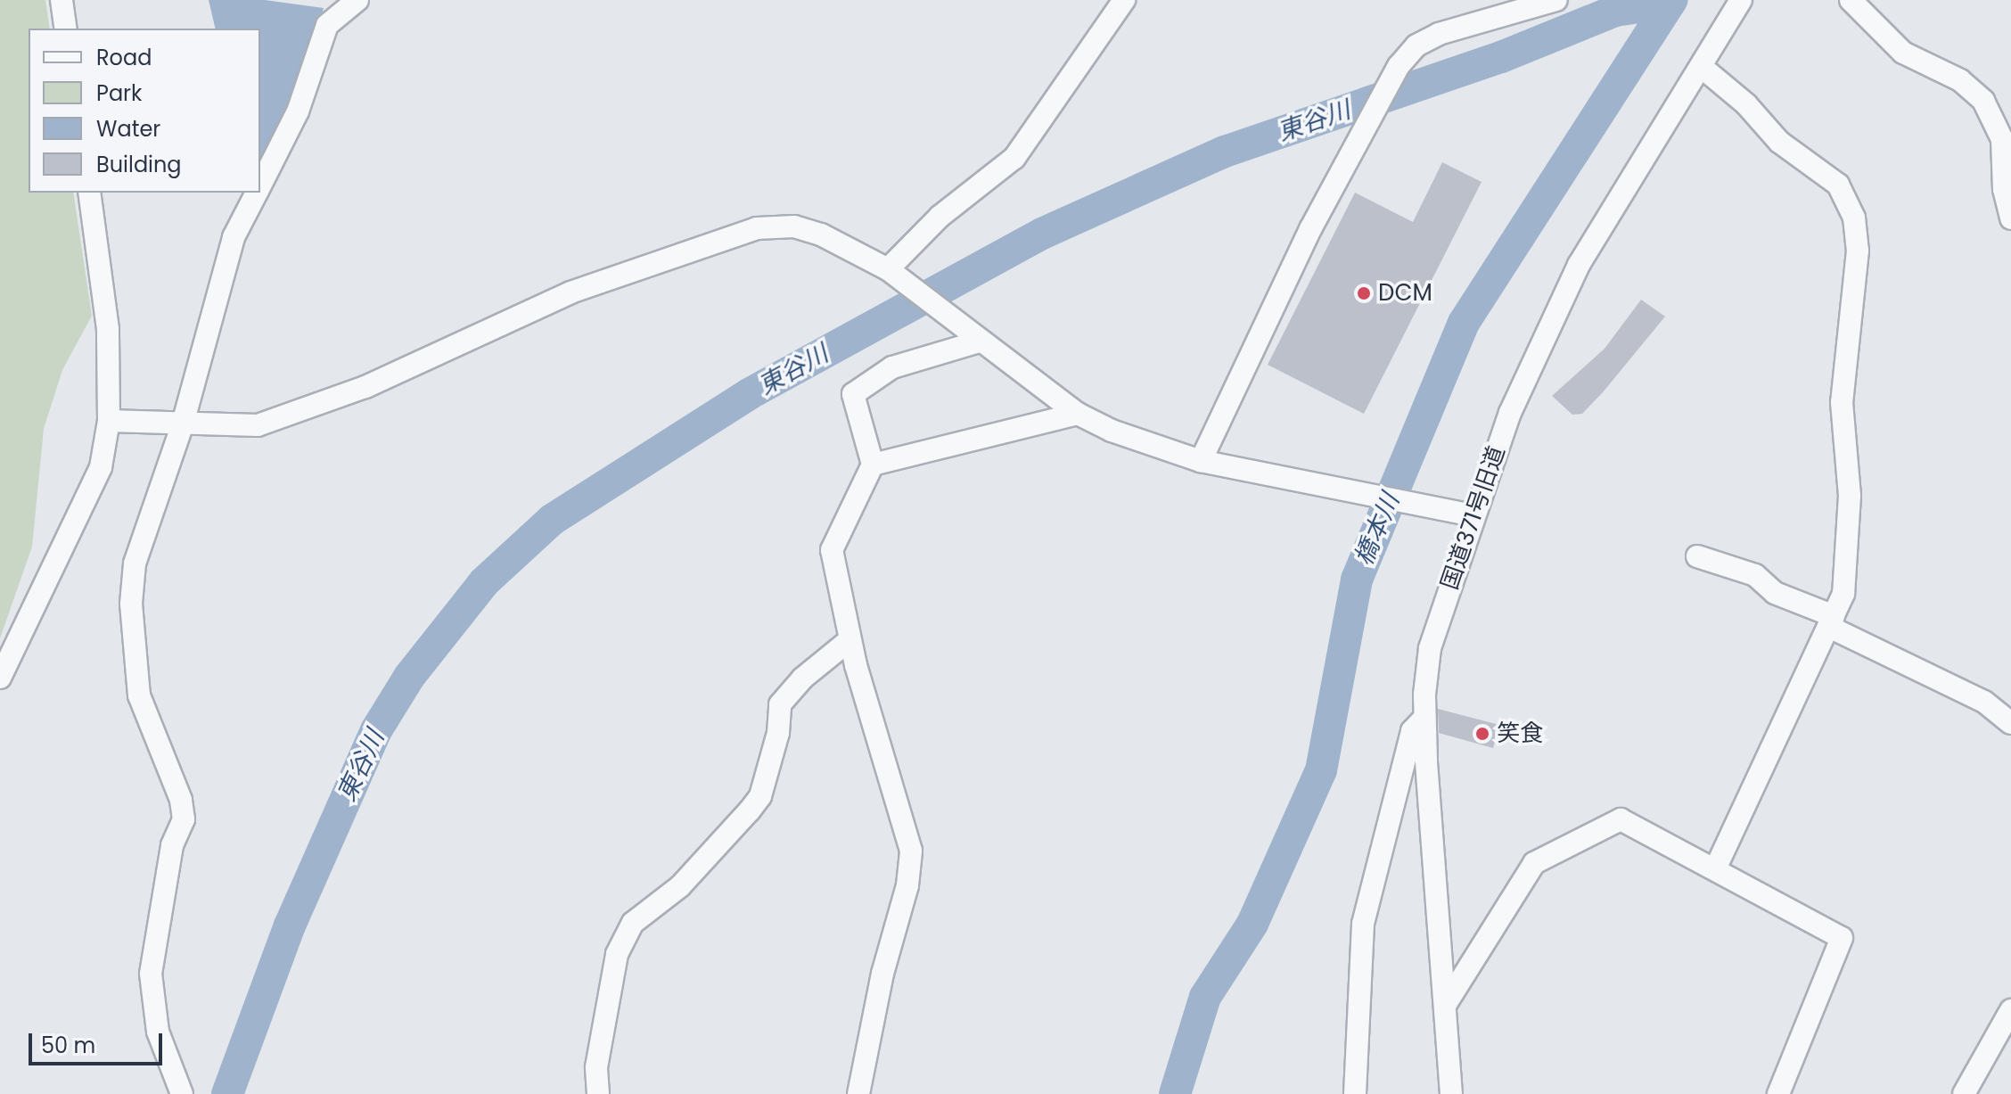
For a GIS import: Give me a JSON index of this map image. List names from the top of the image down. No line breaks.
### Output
{"streets":{"street":["国道371号旧道"]},"water":["東谷川","橋本川"],"places":["DCM","笑食"],"legend":["Road","Park","Water","Building"],"scale_bar":"50 m"}
